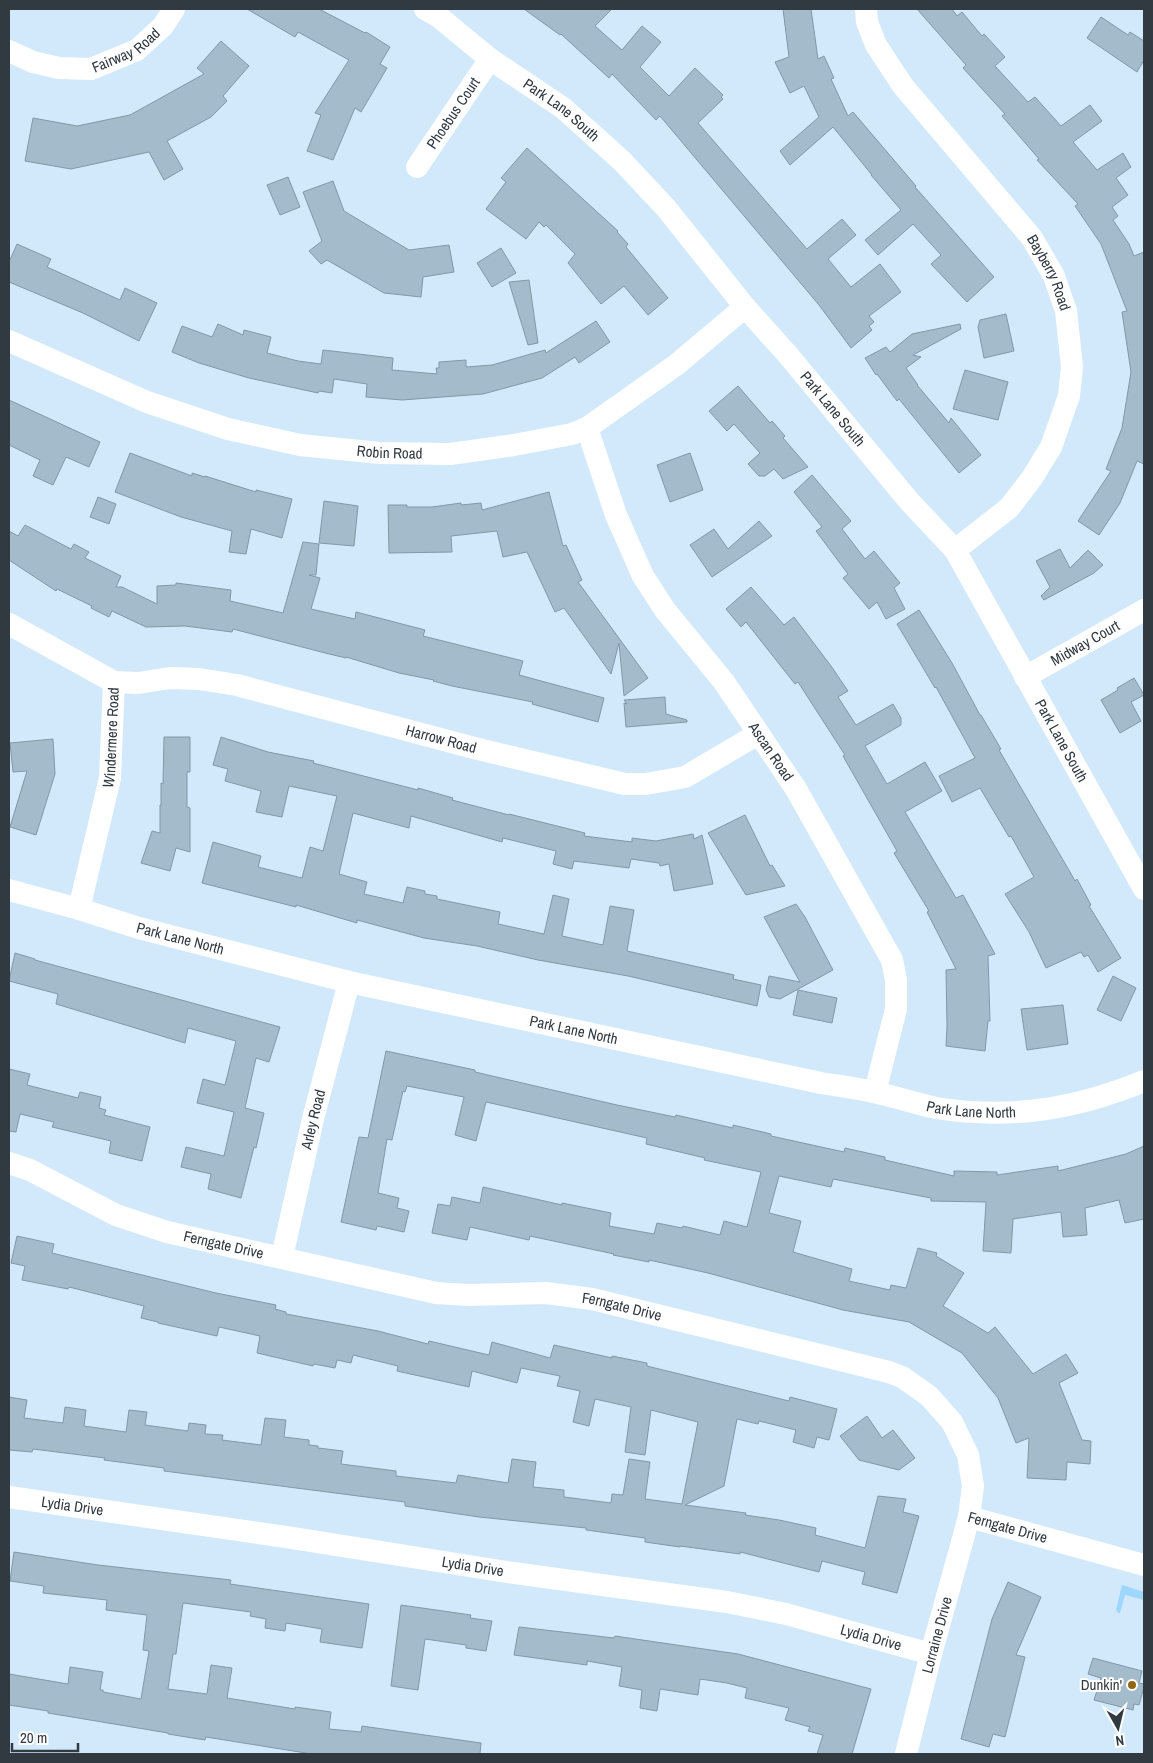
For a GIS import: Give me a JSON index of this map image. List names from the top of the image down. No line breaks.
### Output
{"streets":{"street":["Fairway Road","Park Lane South","Phoebus Court","Bayberry Road","Robin Road","Midway Court","Windermere Road","Harrow Road","Ascan Road","Park Lane North","Arley Road","Ferngate Drive","Lydia Drive","Lorraine Drive"]},"crossings":[["Park Lane South","Phoebus Court"],["Park Lane South","Bayberry Road"],["Park Lane South","Robin Road"],["Park Lane South","Midway Court"],["Robin Road","Ascan Road"],["Windermere Road","Harrow Road"],["Windermere Road","Park Lane North"],["Harrow Road","Ascan Road"],["Ascan Road","Park Lane North"],["Park Lane North","Arley Road"],["Arley Road","Ferngate Drive"],["Ferngate Drive","Lorraine Drive"],["Lydia Drive","Lorraine Drive"]],"places":["Dunkin'"],"scale_bar":"20 m","north":"bottom"}
